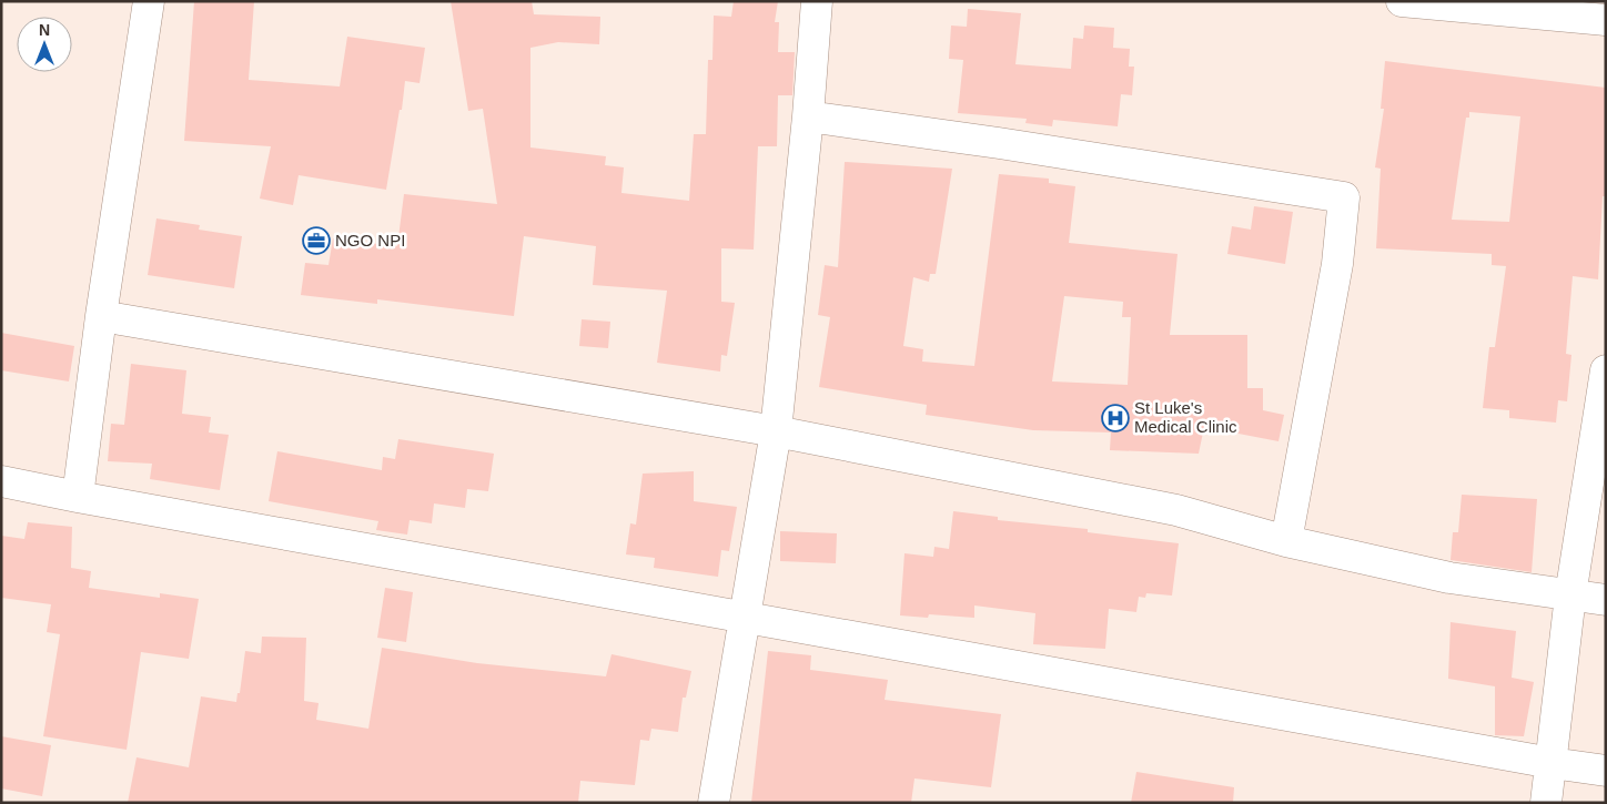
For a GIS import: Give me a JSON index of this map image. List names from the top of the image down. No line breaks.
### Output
{"places":{"office":["NGO NPI"],"hospital":["St Luke's Medical Clinic"]},"north":"top"}
